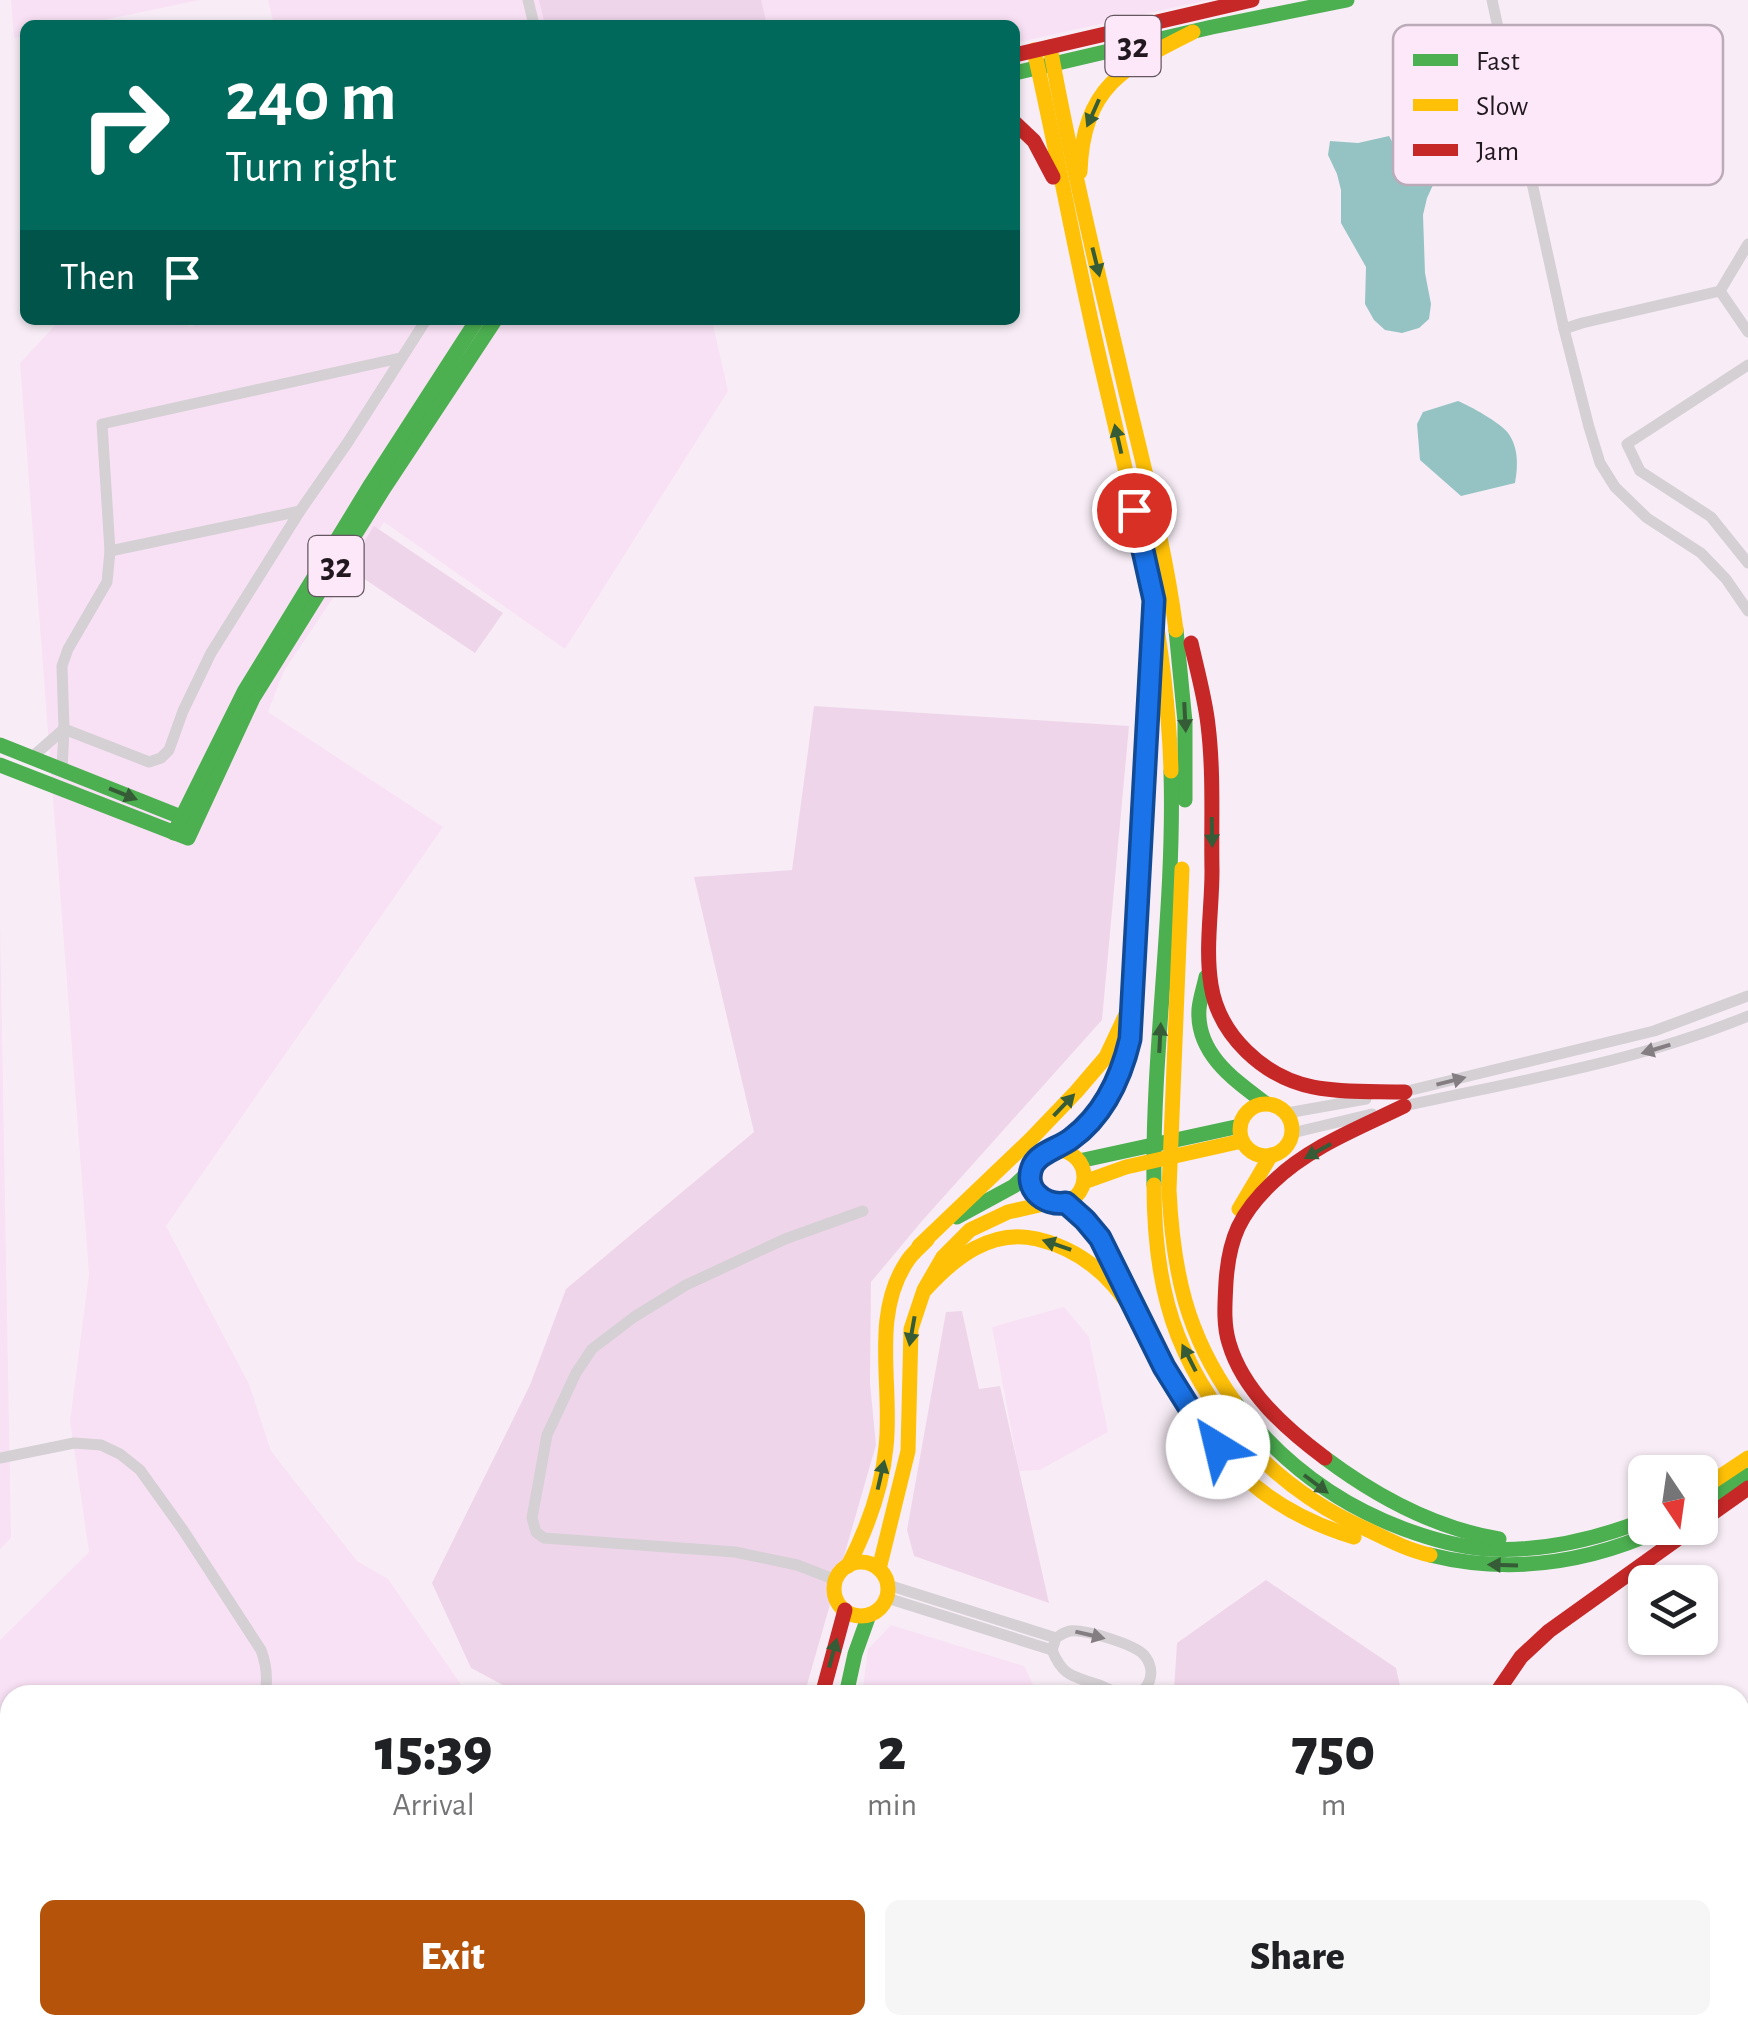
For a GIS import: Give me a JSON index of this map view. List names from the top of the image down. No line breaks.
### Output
{"streets":{"main road":["32"]},"legend":["Fast","Slow","Jam"],"north":"bottom","page":{"turn":["240 m","Turn right"],"then":"Then","eta":["15:39","Arrival","2","min","750","m"],"buttons":["Exit","Share"]}}
